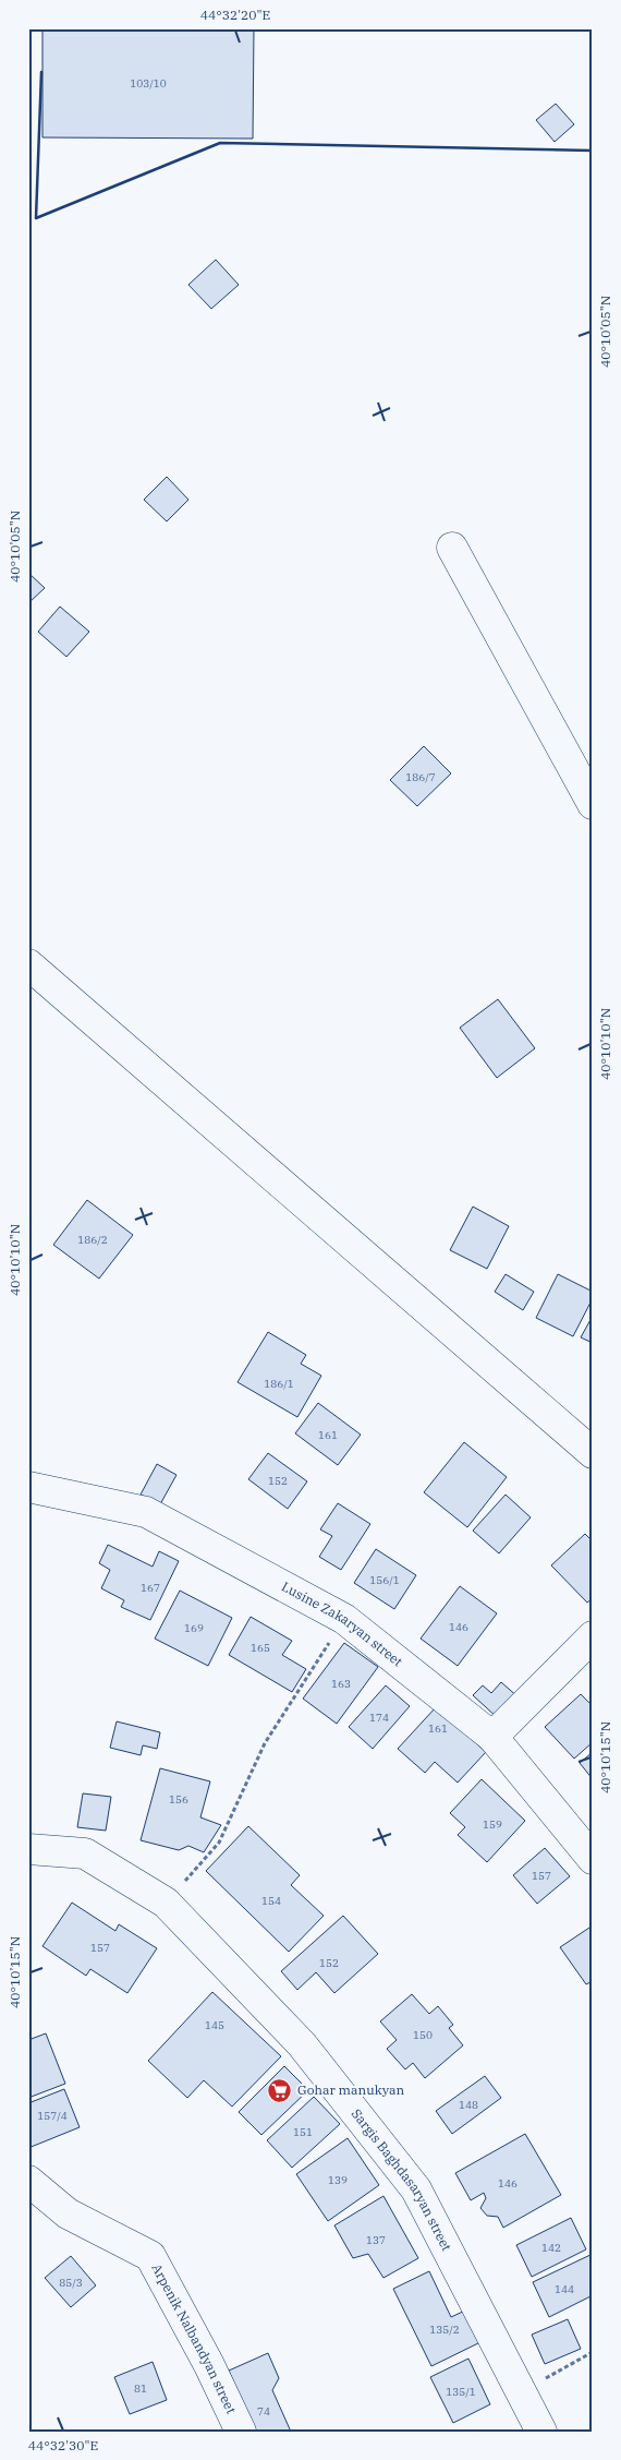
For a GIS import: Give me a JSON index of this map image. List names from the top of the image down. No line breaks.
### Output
{"streets":{"street":["Lusine Zakaryan street","Sargis Baghdasaryan street","Arpenik Nalbandyan street"]},"places":{"supermarket":["Gohar manukyan"]},"house_numbers":["103/10","186/7","186/2","186/1","161","152","156/1","167","146","169","165","163","174","161","156","159","157","154","157","152","145","150","148","157/4","151","139","146","137","142","85/3","144","135/2","81","135/1","74"],"coordinates":["44°32'20\"E","40°10'05\"N","40°10'10\"N","40°10'15\"N","44°32'30\"E"]}
